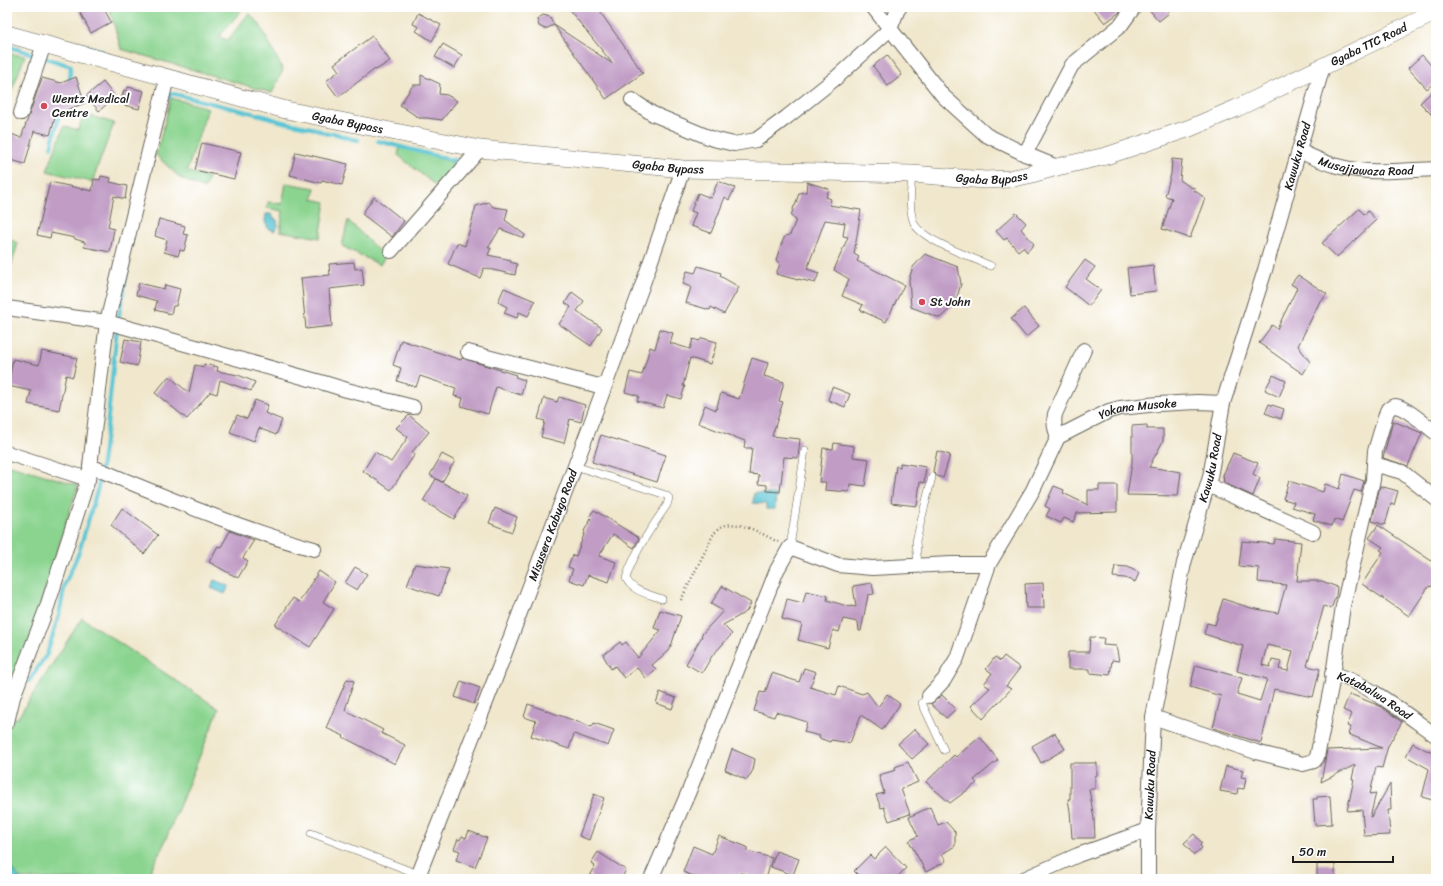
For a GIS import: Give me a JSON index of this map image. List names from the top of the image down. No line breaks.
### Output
{"streets":{"street":["Ggaba TTC Road","Ggaba Bypass","Kawuku Road","Musajjawaza Road","Yokana Musoke","Misusera Kabugo Road","Katabalwa Road"]},"crossings":[["Ggaba TTC Road","Ggaba Bypass"],["Ggaba TTC Road","Kawuku Road"],["Ggaba Bypass","Kawuku Road"],["Ggaba Bypass","Misusera Kabugo Road"],["Kawuku Road","Musajjawaza Road"],["Kawuku Road","Yokana Musoke"]],"places":["Wentz Medical Centre","St John"],"scale_bar":"50 m"}
